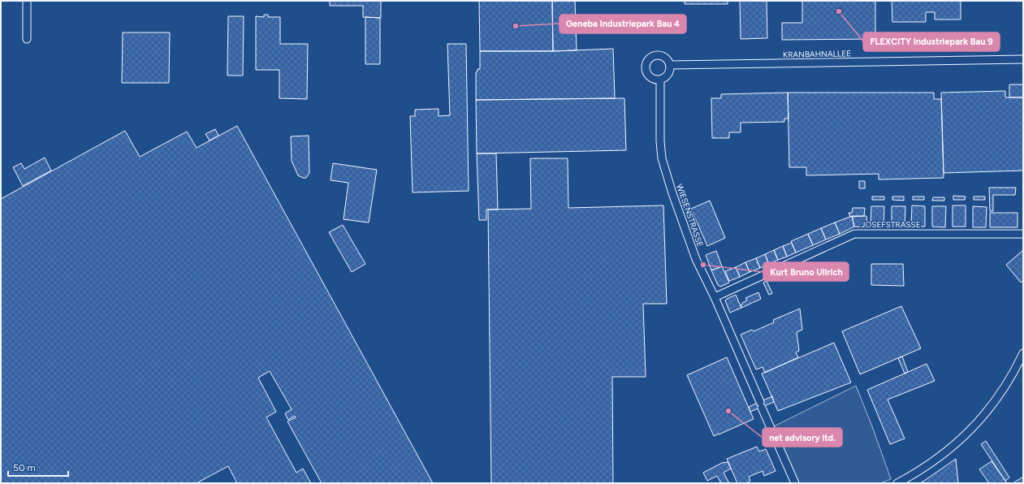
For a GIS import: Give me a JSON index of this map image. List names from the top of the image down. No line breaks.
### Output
{"streets":{"street":["KRANBAHNALLEE","WIESENSTRASSE","JOSEFSTRASSE"]},"crossings":[["KRANBAHNALLEE","WIESENSTRASSE"],["WIESENSTRASSE","JOSEFSTRASSE"]],"places":["FLEXCITY Industriepark Bau 9","Geneba Industriepark Bau 4","Kurt Bruno Ullrich","net advisory ltd."],"scale_bar":"50 m"}
